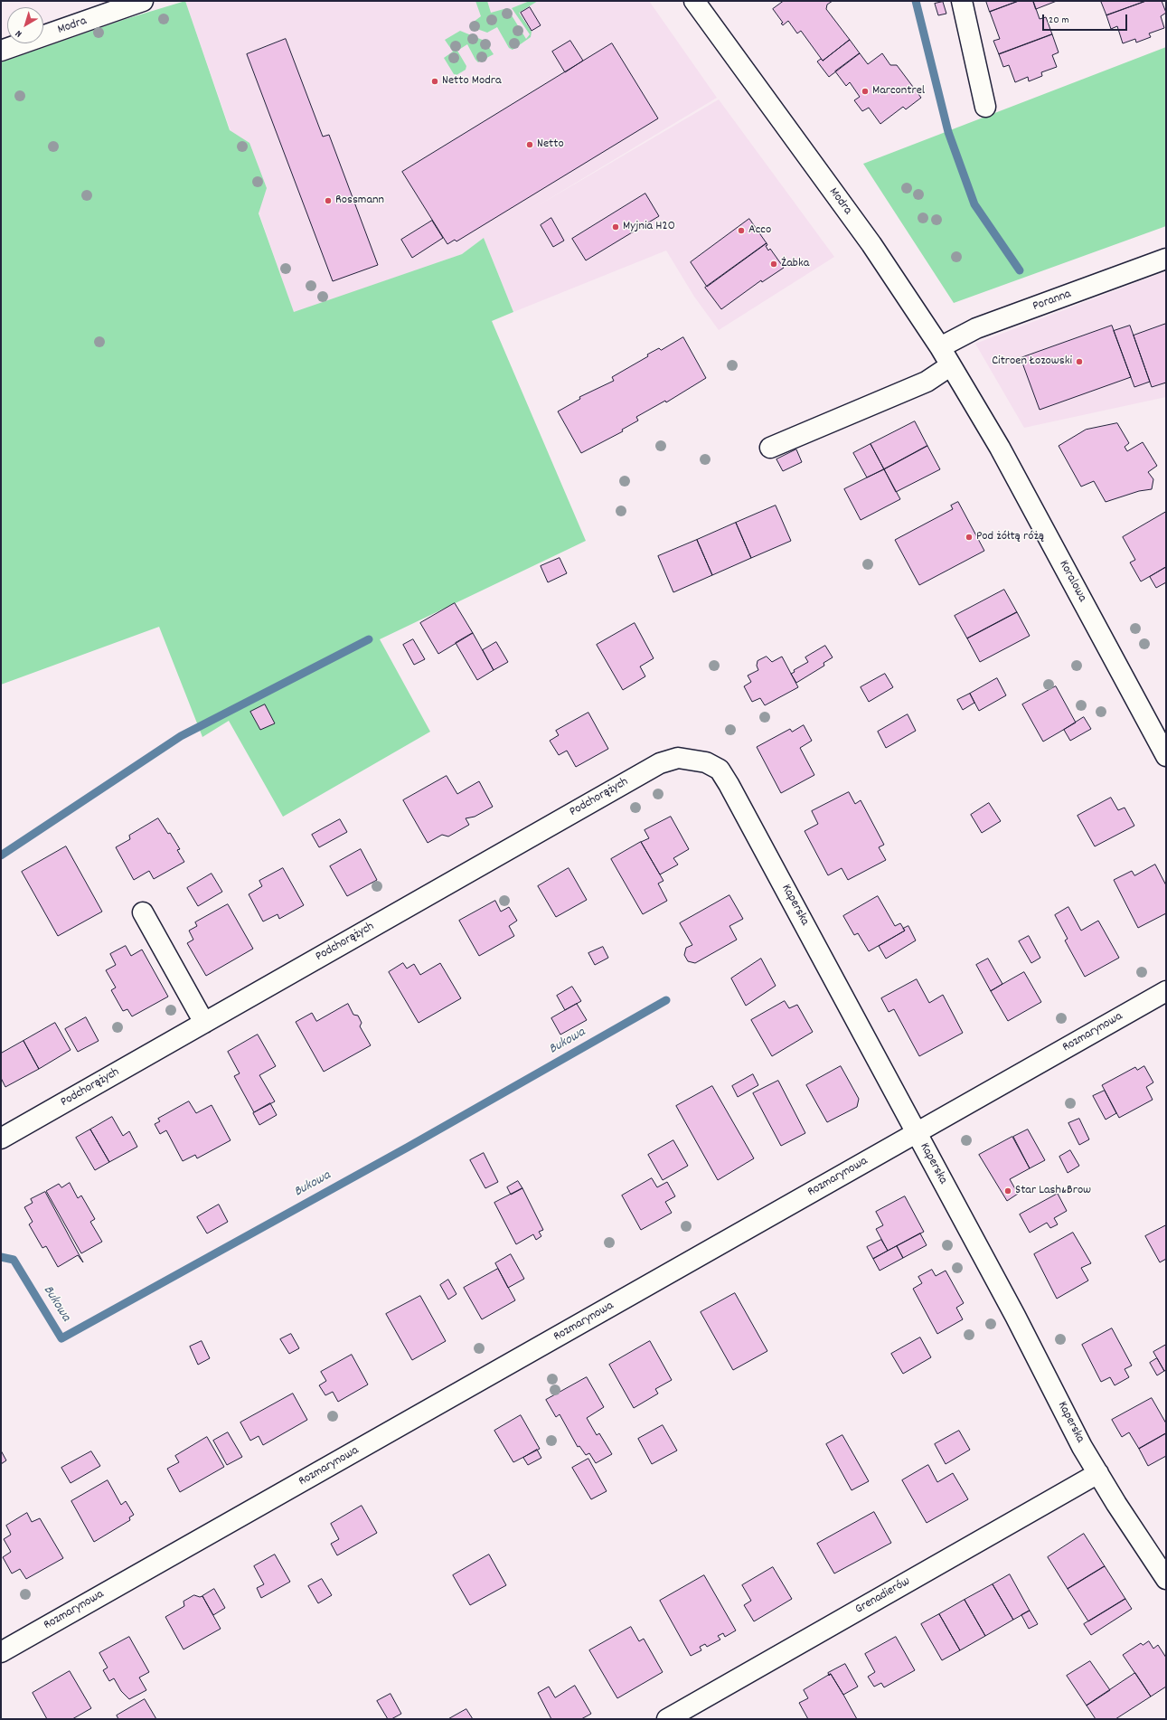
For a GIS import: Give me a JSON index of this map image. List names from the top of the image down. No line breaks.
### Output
{"streets":{"street":["Modra","Poranna","Koralowa","Podchorążych","Kaperska","Rozmarynowa","Grenadierów"]},"crossings":[["Modra","Poranna"],["Modra","Koralowa"],["Podchorążych","Kaperska"],["Kaperska","Rozmarynowa"],["Kaperska","Grenadierów"]],"water":["Bukowa"],"places":["Netto Modra","Marcontrel","Netto","Rossmann","Myjnia H2O","Acco","Żabka","Citroen Łozowski","Pod żółtą różą","Star Lash&Brow"],"scale_bar":"20 m","north":"bottom left"}
